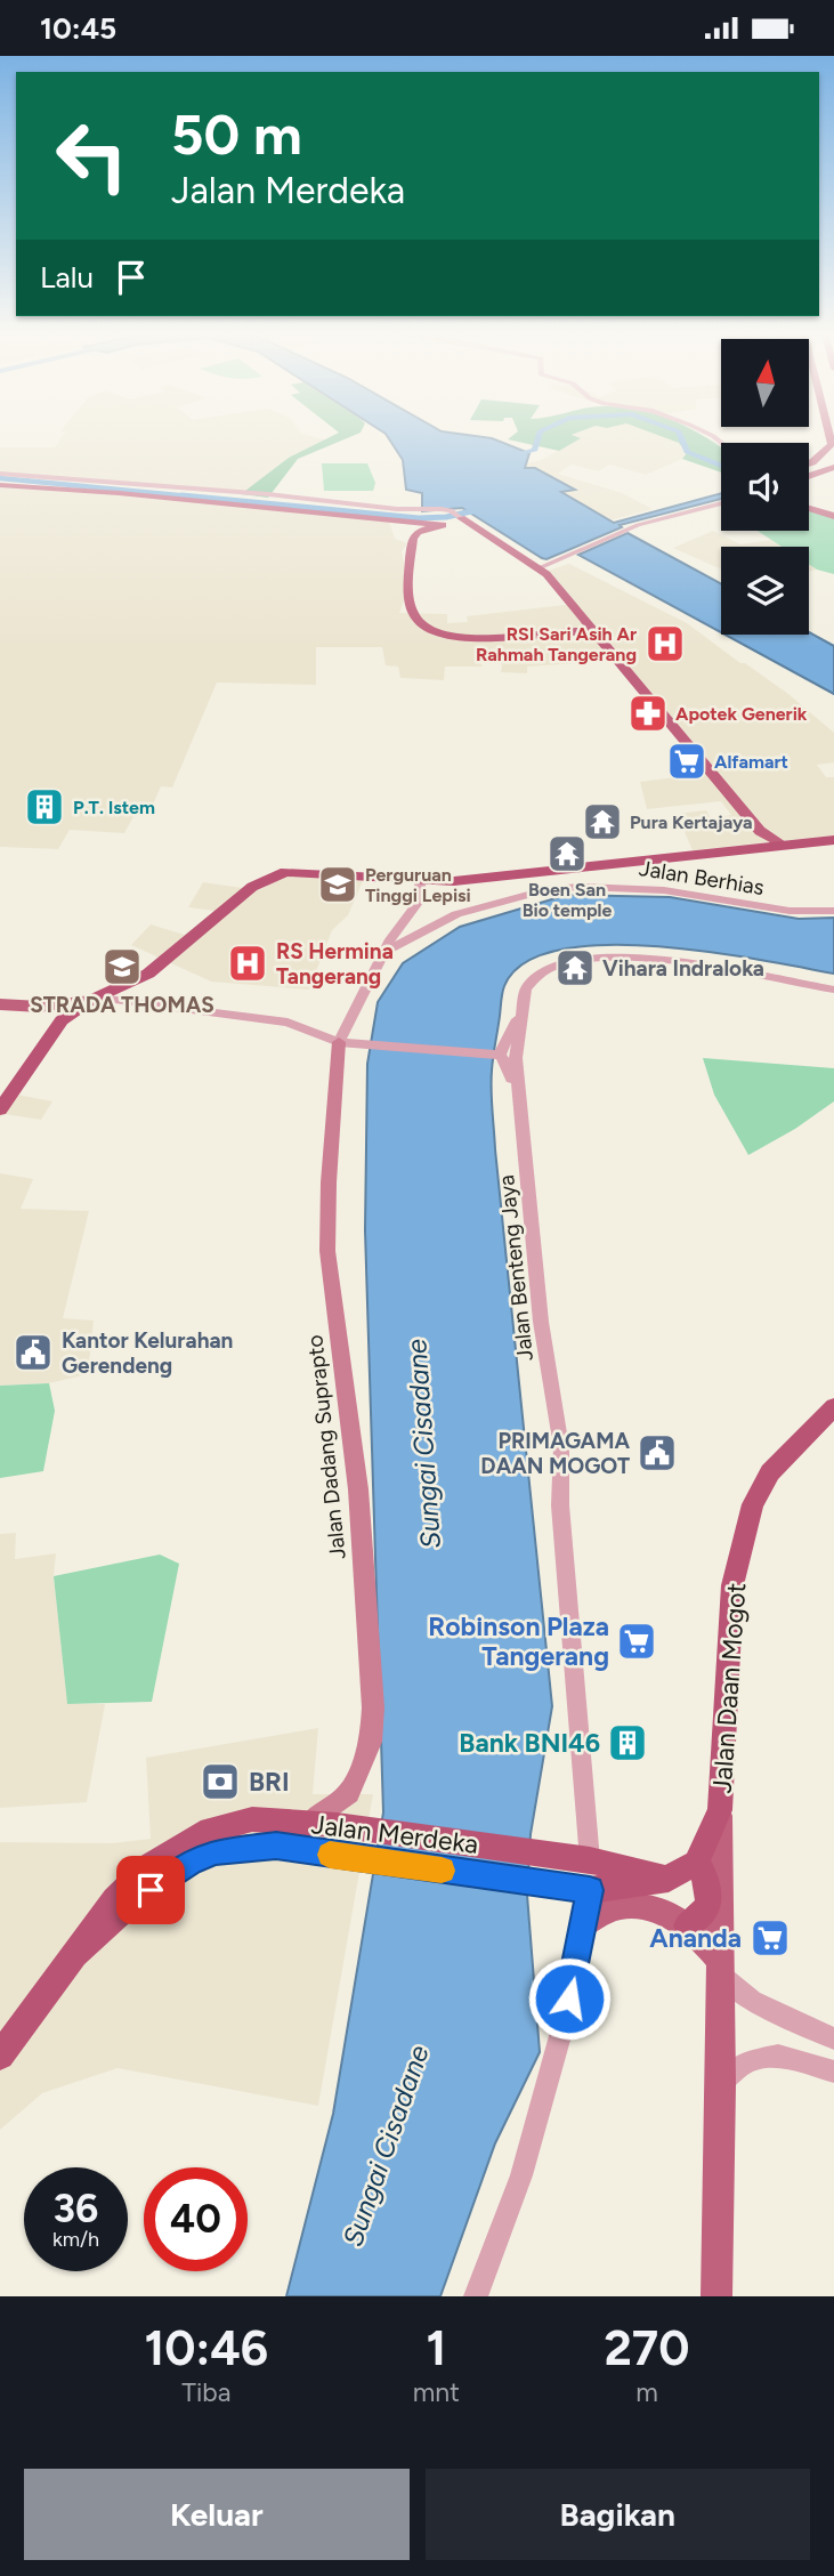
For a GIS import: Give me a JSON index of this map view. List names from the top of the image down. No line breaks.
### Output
{"streets":{"highway":["Jalan Daan Mogot","Jalan Merdeka"],"main road":["Jalan Dadang Suprapto"],"street":["Jalan Berhias","Jalan Benteng Jaya"]},"crossings":[["Jalan Benteng Jaya","Jalan Merdeka"],["Jalan Dadang Suprapto","Jalan Merdeka"]],"water":["Sungai Cisadane"],"places":{"hospital":["RSI Sari Asih Ar Rahmah Tangerang","RS Hermina Tangerang"],"pharmacy":["Apotek Generik"],"supermarket":["Alfamart","Robinson Plaza Tangerang","Ananda"],"building":["P.T. Istem","Bank BNI46"],"temple":["Pura Kertajaya","Boen San Bio temple","Vihara Indraloka"],"school or university":["Perguruan Tinggi Lepisi","STRADA THOMAS"],"public building":["Kantor Kelurahan Gerendeng","PRIMAGAMA DAAN MOGOT"],"bank":["BRI"]},"north":"top","page":{"status":"10:45","turn":["50 m","Jalan Merdeka"],"then":"Lalu","speed":"36 km/h","limit":"40","eta":["10:46","Tiba","1","mnt","270","m"],"buttons":["Keluar","Bagikan"]}}
